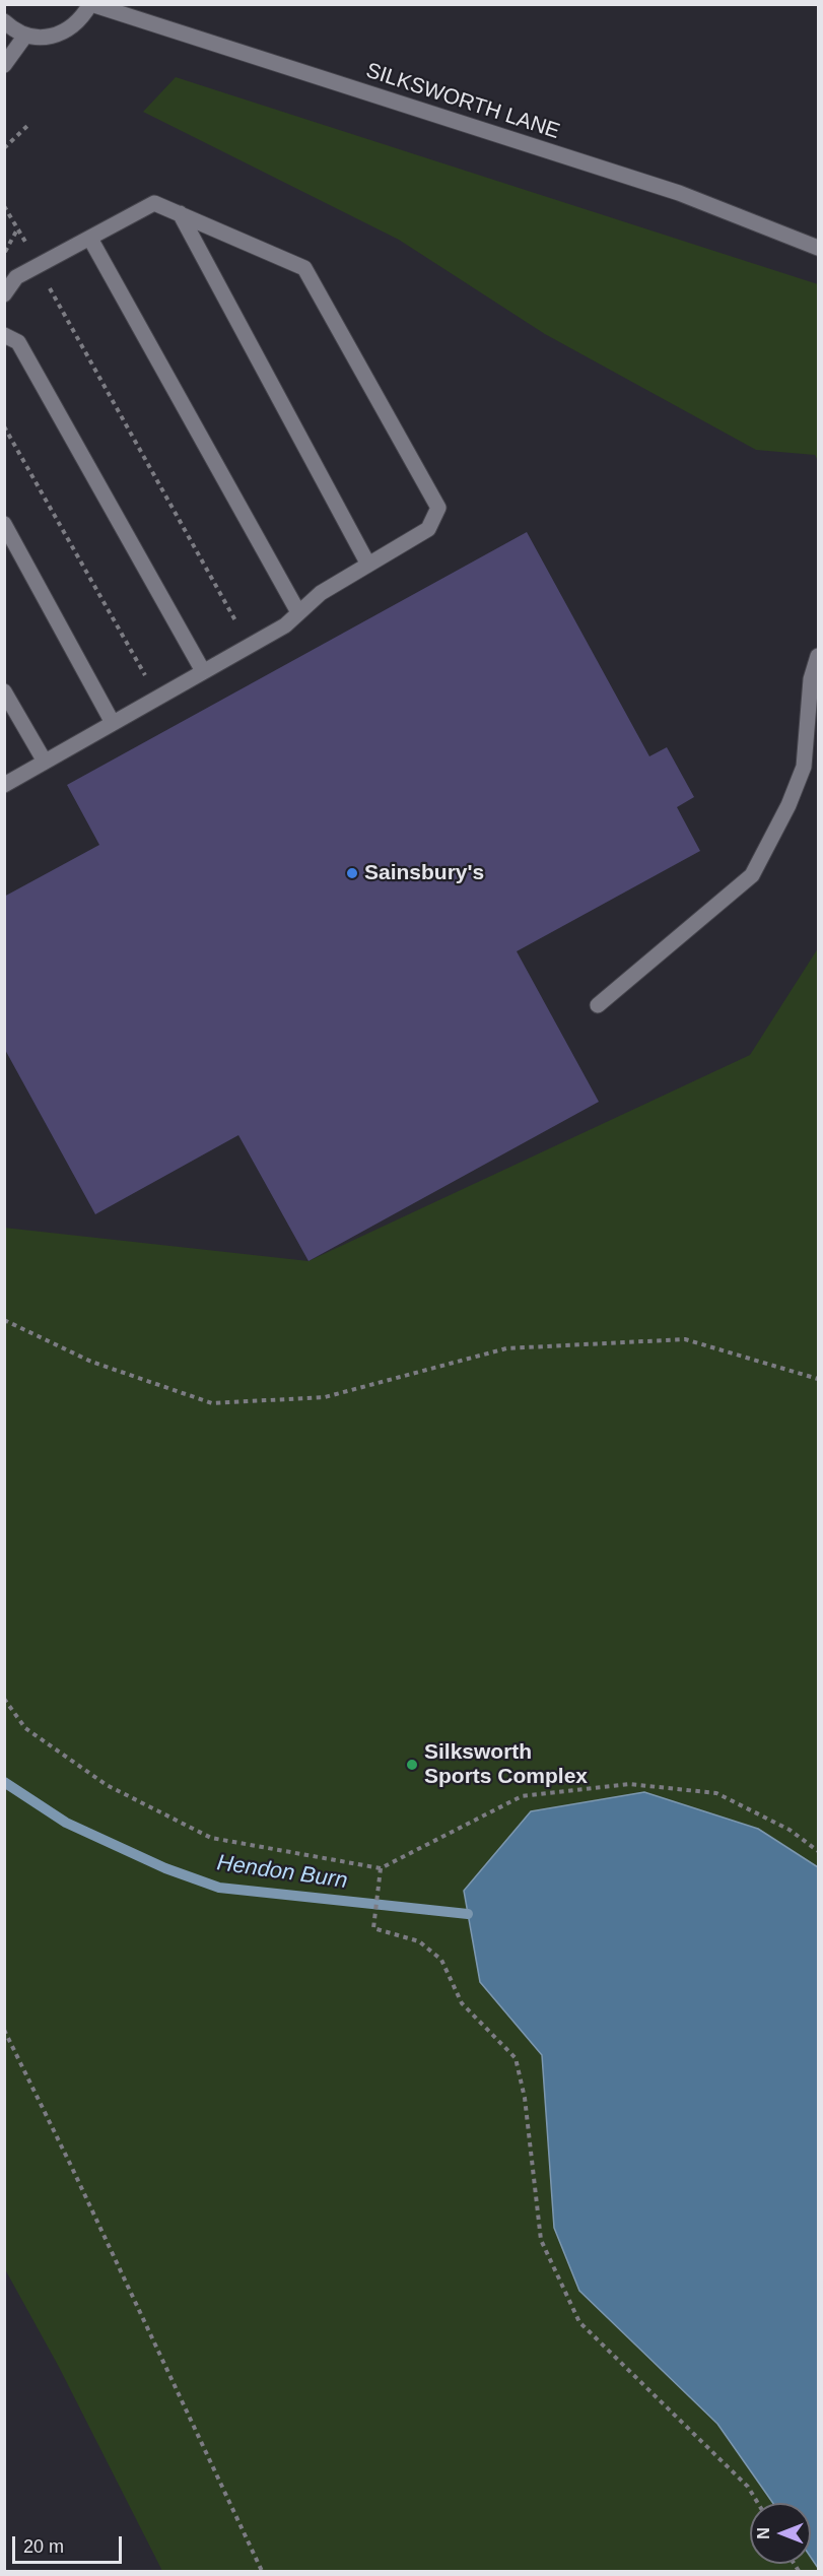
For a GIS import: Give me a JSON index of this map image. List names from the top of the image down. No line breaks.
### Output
{"streets":{"street":["SILKSWORTH LANE"]},"water":["Hendon Burn"],"places":["Sainsbury's","Silksworth Sports Complex"],"scale_bar":"20 m","north":"left"}
